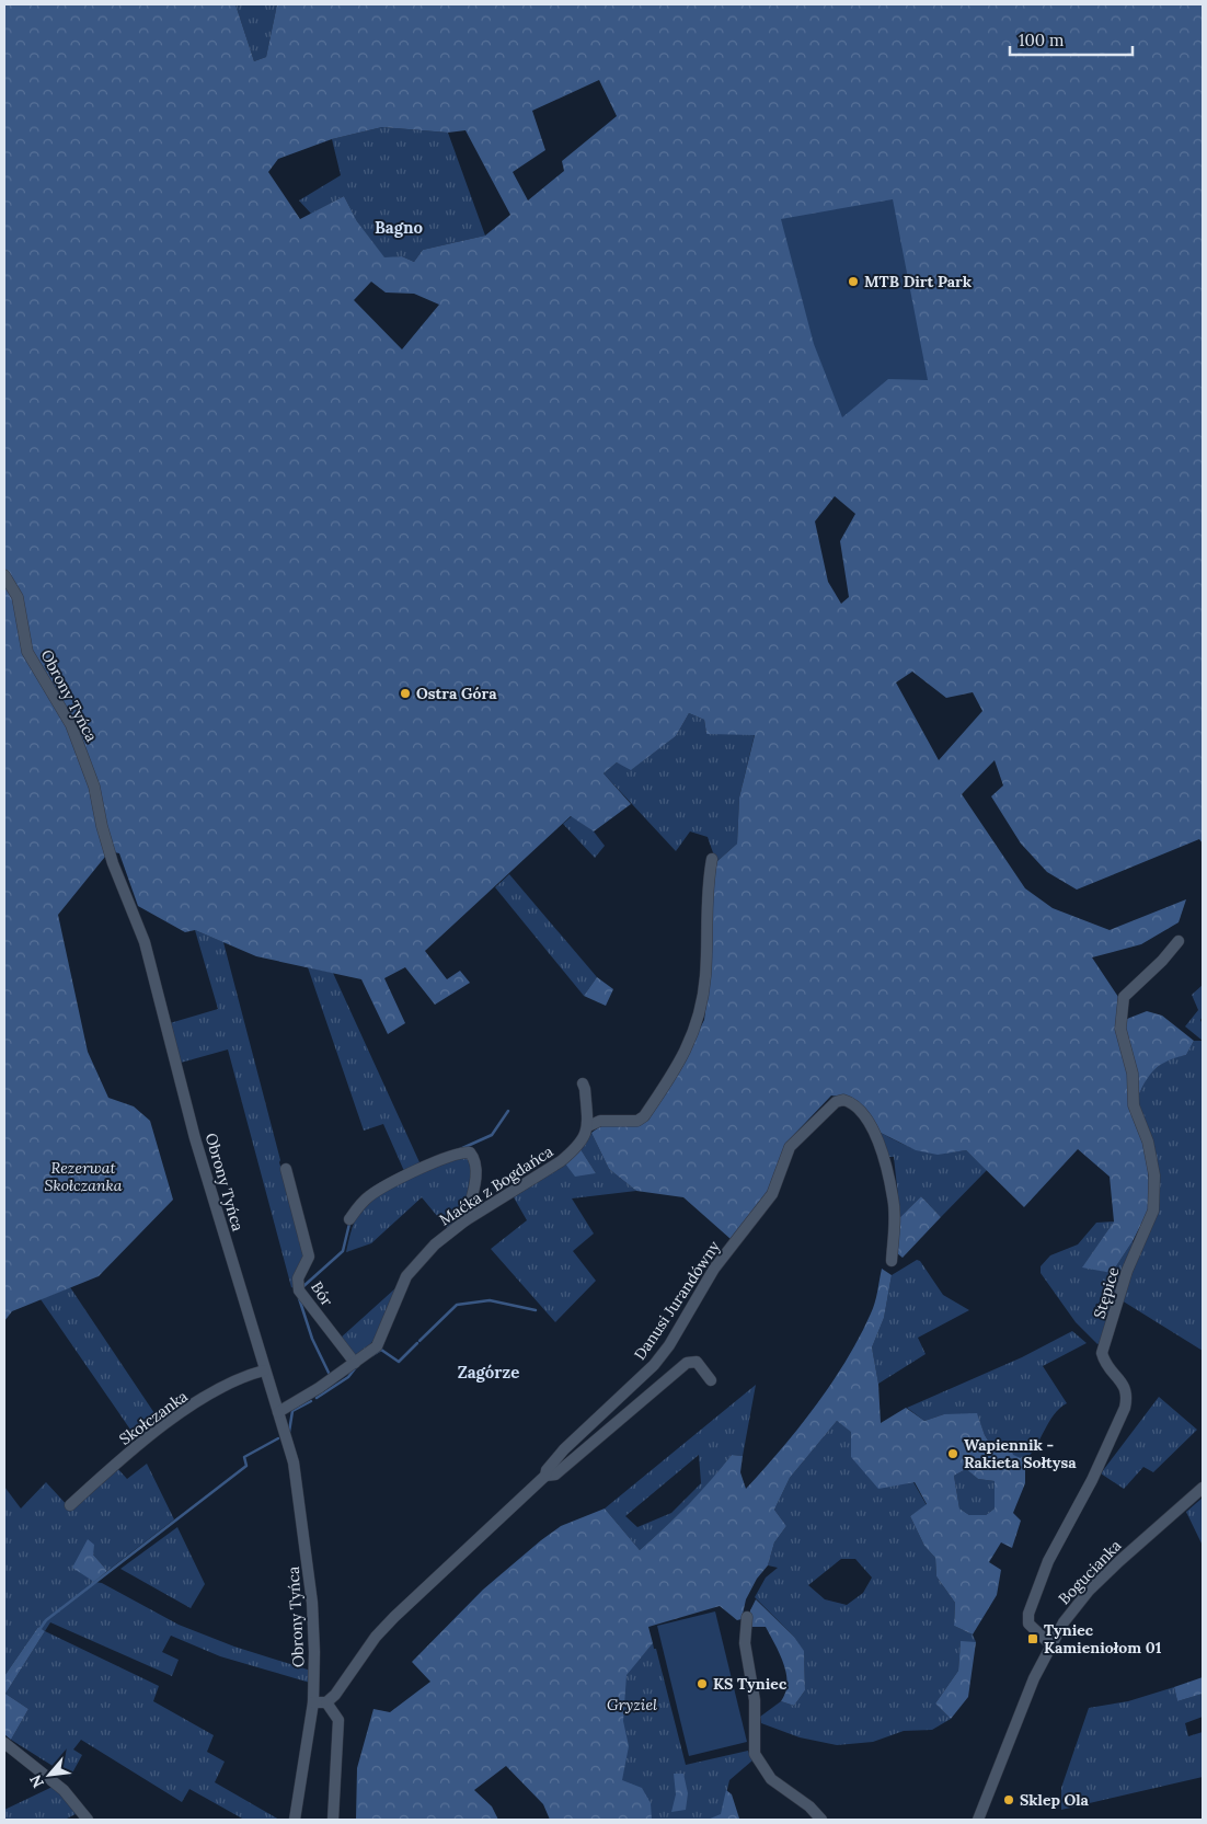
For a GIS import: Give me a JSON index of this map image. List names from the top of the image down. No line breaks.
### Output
{"streets":{"street":["Obrony Tyńca","Maćka z Bogdańca","Stępice","Bór","Danusi Jurandówny","Skołczanka","Bogucianka"]},"crossings":[["Obrony Tyńca","Maćka z Bogdańca"],["Obrony Tyńca","Skołczanka"],["Maćka z Bogdańca","Bór"],["Stępice","Bogucianka"]],"districts":["Bagno","Zagórze"],"parks":["Rezerwat Skołczanka","Gryziel"],"places":{"other":["MTB Dirt Park","Ostra Góra","Wapiennik - Rakieta Sołtysa","KS Tyniec","Sklep Ola"],"transit":["Tyniec Kamieniołom 01"]},"scale_bar":"100 m","north":"bottom left"}
